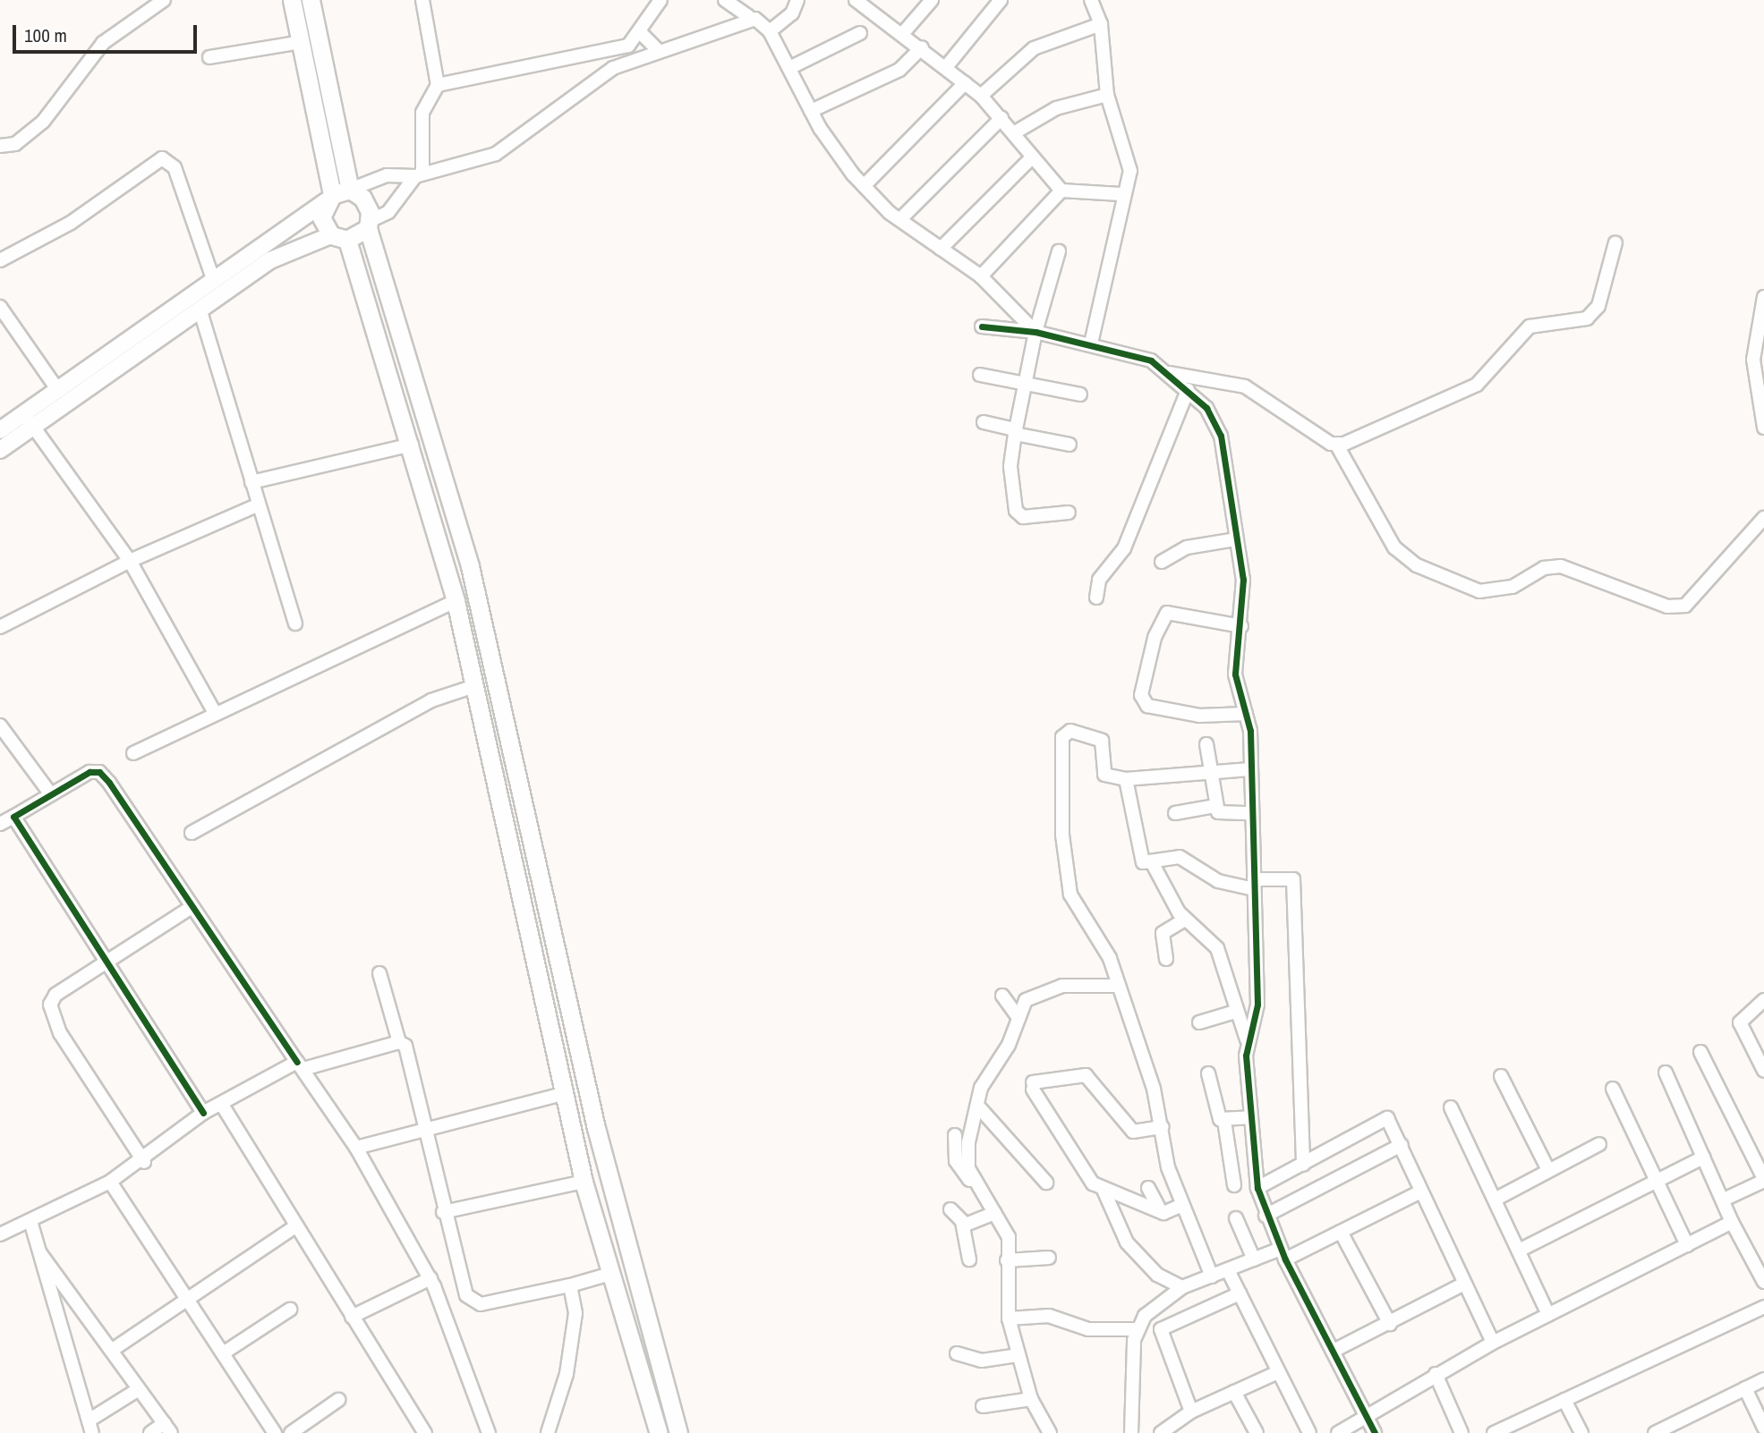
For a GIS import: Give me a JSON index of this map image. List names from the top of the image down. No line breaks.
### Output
{"scale_bar":"100 m"}
